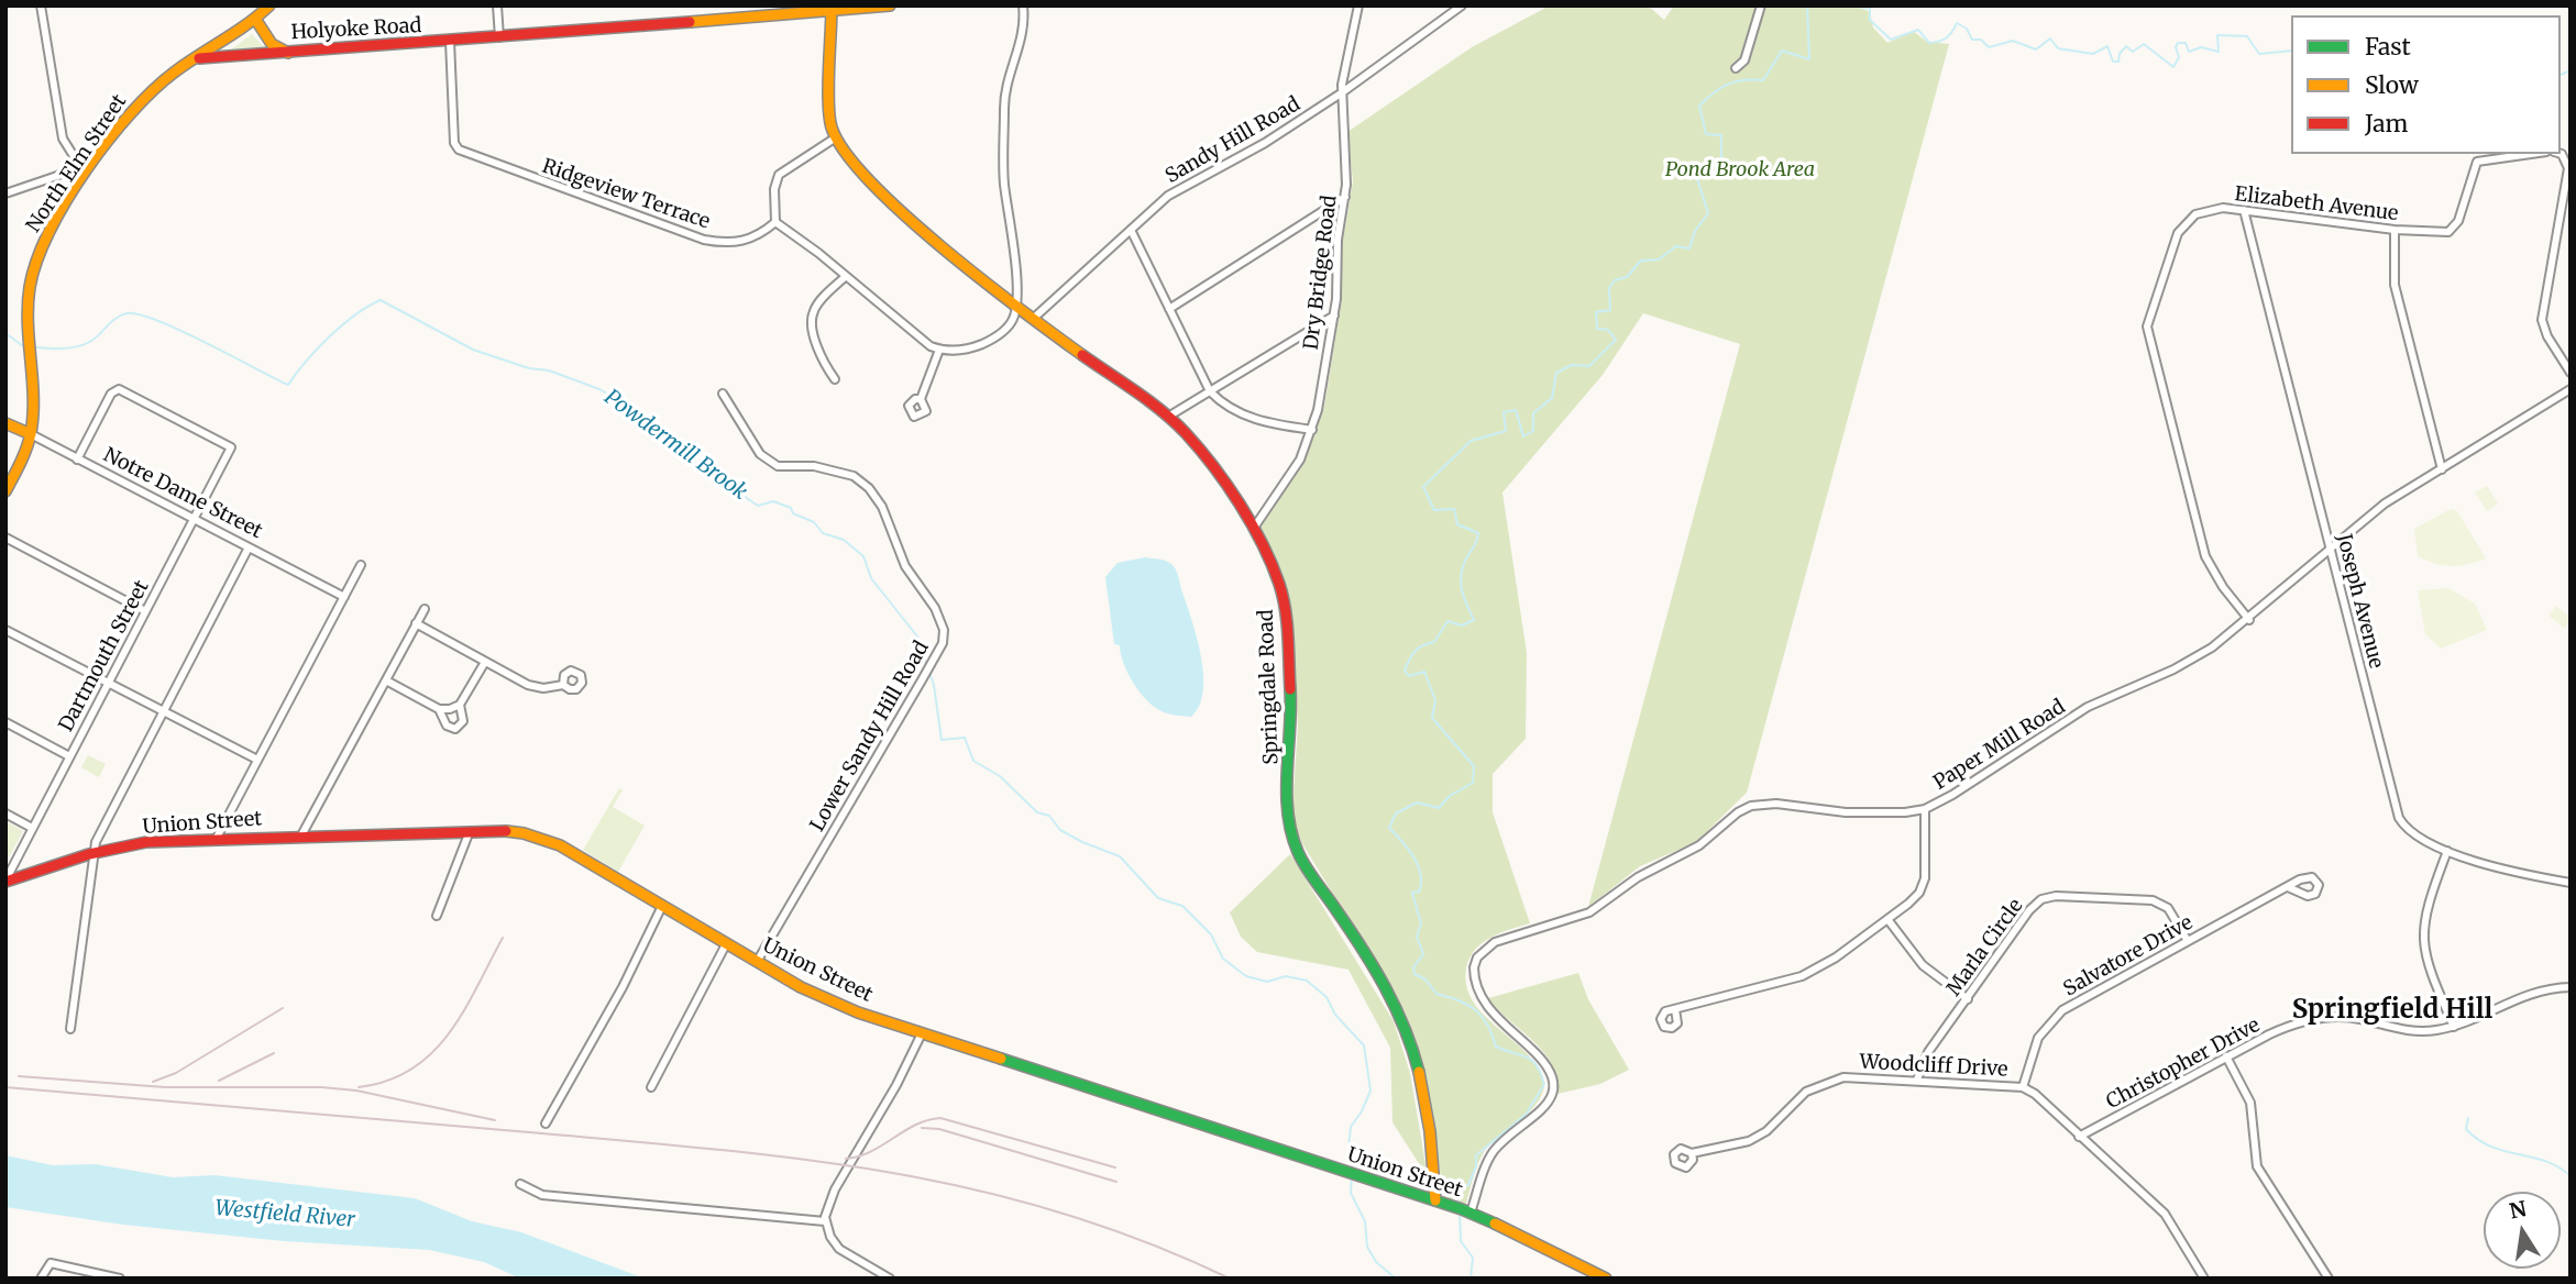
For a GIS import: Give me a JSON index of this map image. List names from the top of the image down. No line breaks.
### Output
{"streets":{"main road":["Holyoke Road","North Elm Street","Notre Dame Street","Springdale Road","Union Street"],"street":["Sandy Hill Road","Ridgeview Terrace","Elizabeth Avenue","Dry Bridge Road","Joseph Avenue","Dartmouth Street","Lower Sandy Hill Road","Paper Mill Road","Marla Circle","Salvatore Drive","Christopher Drive","Woodcliff Drive"]},"crossings":[["Holyoke Road","North Elm Street"],["Holyoke Road","Ridgeview Terrace"],["Holyoke Road","Springdale Road"],["Sandy Hill Road","Dry Bridge Road"],["Sandy Hill Road","Springdale Road"],["North Elm Street","Notre Dame Street"],["Elizabeth Avenue","Joseph Avenue"],["Elizabeth Avenue","Paper Mill Road"],["Dry Bridge Road","Springdale Road"],["Notre Dame Street","Dartmouth Street"],["Joseph Avenue","Paper Mill Road"],["Dartmouth Street","Union Street"],["Springdale Road","Union Street"],["Lower Sandy Hill Road","Union Street"],["Paper Mill Road","Union Street"],["Marla Circle","Salvatore Drive"],["Marla Circle","Woodcliff Drive"],["Salvatore Drive","Woodcliff Drive"],["Christopher Drive","Woodcliff Drive"]],"districts":["Springfield Hill"],"water":["Powdermill Brook","Westfield River"],"parks":["Pond Brook Area"],"legend":["Fast","Slow","Jam"],"north":"top"}
